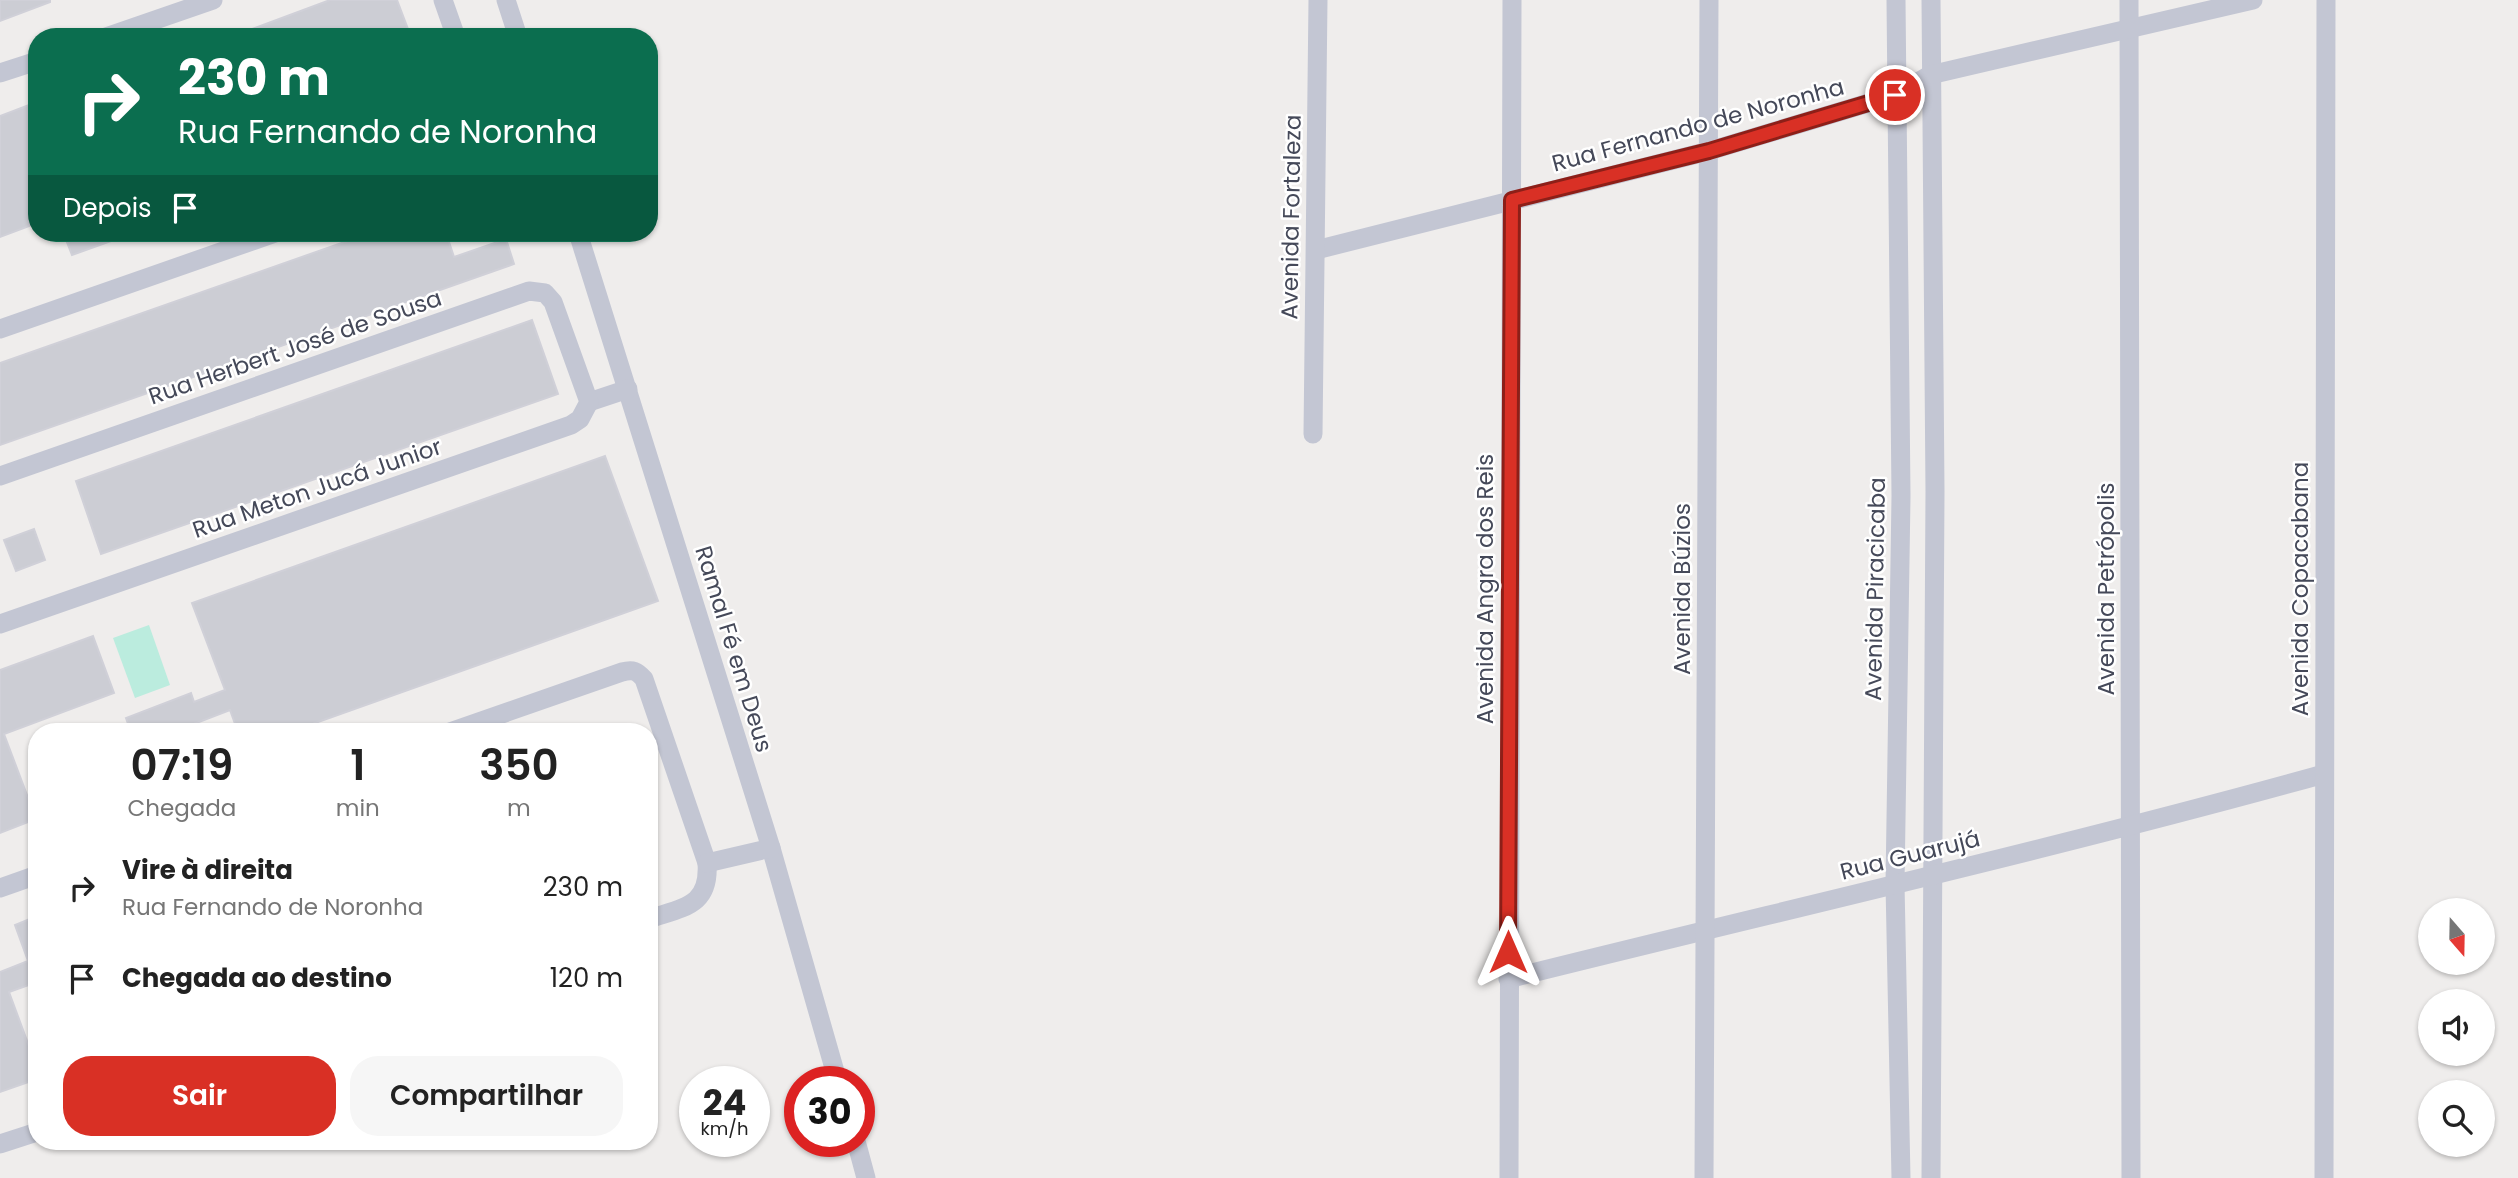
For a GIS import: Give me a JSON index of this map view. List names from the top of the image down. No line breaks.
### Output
{"streets":{"street":["Rua Fernando de Noronha","Avenida Fortaleza","Rua Herbert José de Sousa","Rua Meton Jucá Junior","Avenida Angra dos Reis","Avenida Búzios","Avenida Piracicaba","Avenida Petrópolis","Avenida Copacabana","Ramal Fé em Deus","Rua Guarujá"]},"crossings":[["Rua Fernando de Noronha","Avenida Fortaleza"],["Rua Fernando de Noronha","Avenida Angra dos Reis"],["Rua Fernando de Noronha","Avenida Búzios"],["Rua Fernando de Noronha","Avenida Piracicaba"],["Rua Fernando de Noronha","Avenida Petrópolis"],["Rua Herbert José de Sousa","Rua Meton Jucá Junior"],["Avenida Angra dos Reis","Rua Guarujá"],["Avenida Búzios","Rua Guarujá"],["Avenida Piracicaba","Rua Guarujá"],["Avenida Petrópolis","Rua Guarujá"],["Avenida Copacabana","Rua Guarujá"]],"north":"bottom","page":{"turn":["230 m","Rua Fernando de Noronha"],"then":"Depois","eta":["07:19","Chegada","1","min","350","m"],"list":[{"name":"Vire à direita","note":"Rua Fernando de Noronha","value":"230 m"},{"name":"Chegada ao destino","value":"120 m"}],"buttons":["Sair","Compartilhar"],"speed":"24 km/h","limit":"30"}}
